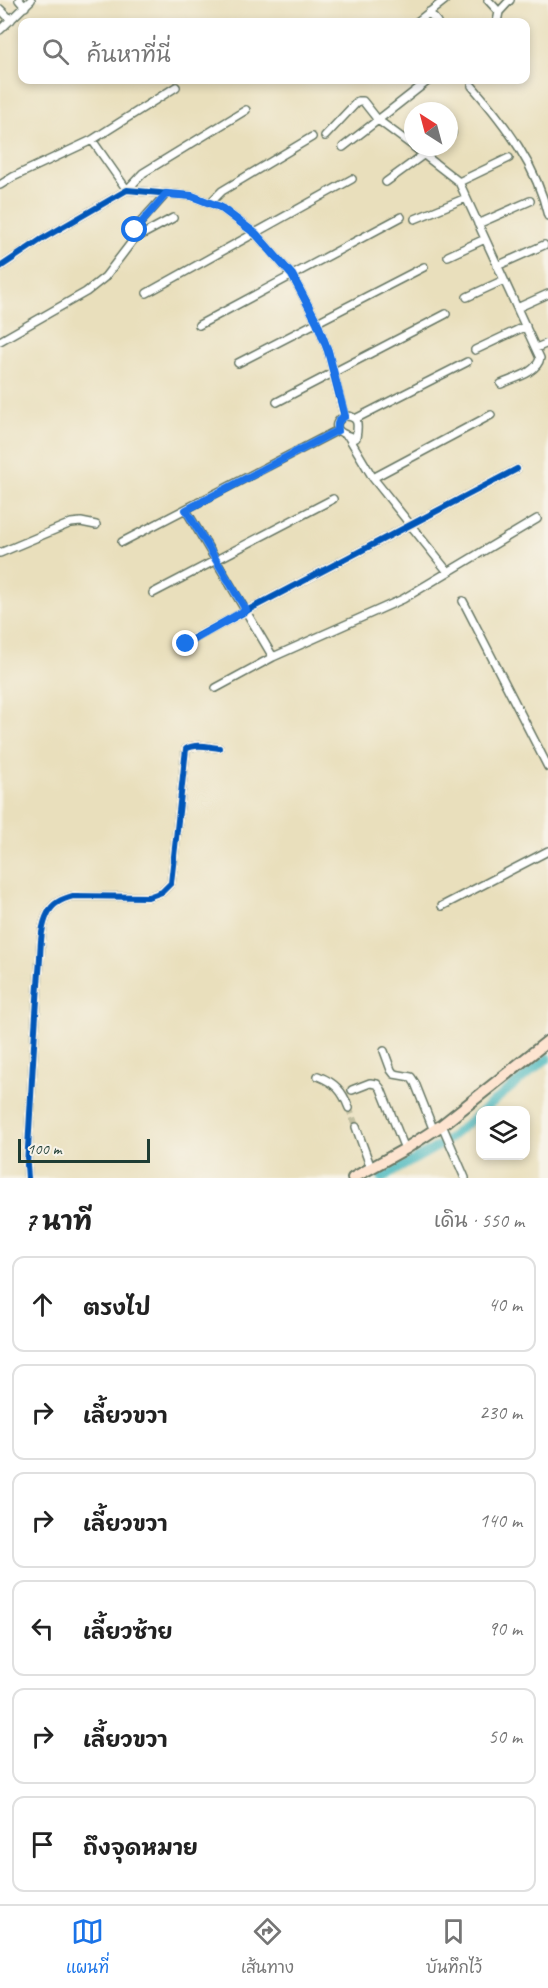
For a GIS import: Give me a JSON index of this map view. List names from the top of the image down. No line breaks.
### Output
{"scale_bar":"100 m","north":"top left","page":{"search":"ค้นหาที่นี่","scale":"100 m","heading":["7 นาที","เดิน · 550 m"],"list":[["ตรงไป","40 m"],["เลี้ยวขวา","230 m"],["เลี้ยวขวา","140 m"],["เลี้ยวซ้าย","90 m"],["เลี้ยวขวา","50 m"],"ถึงจุดหมาย"],"nav":["แผนที่","เส้นทาง","บันทึกไว้"]}}
